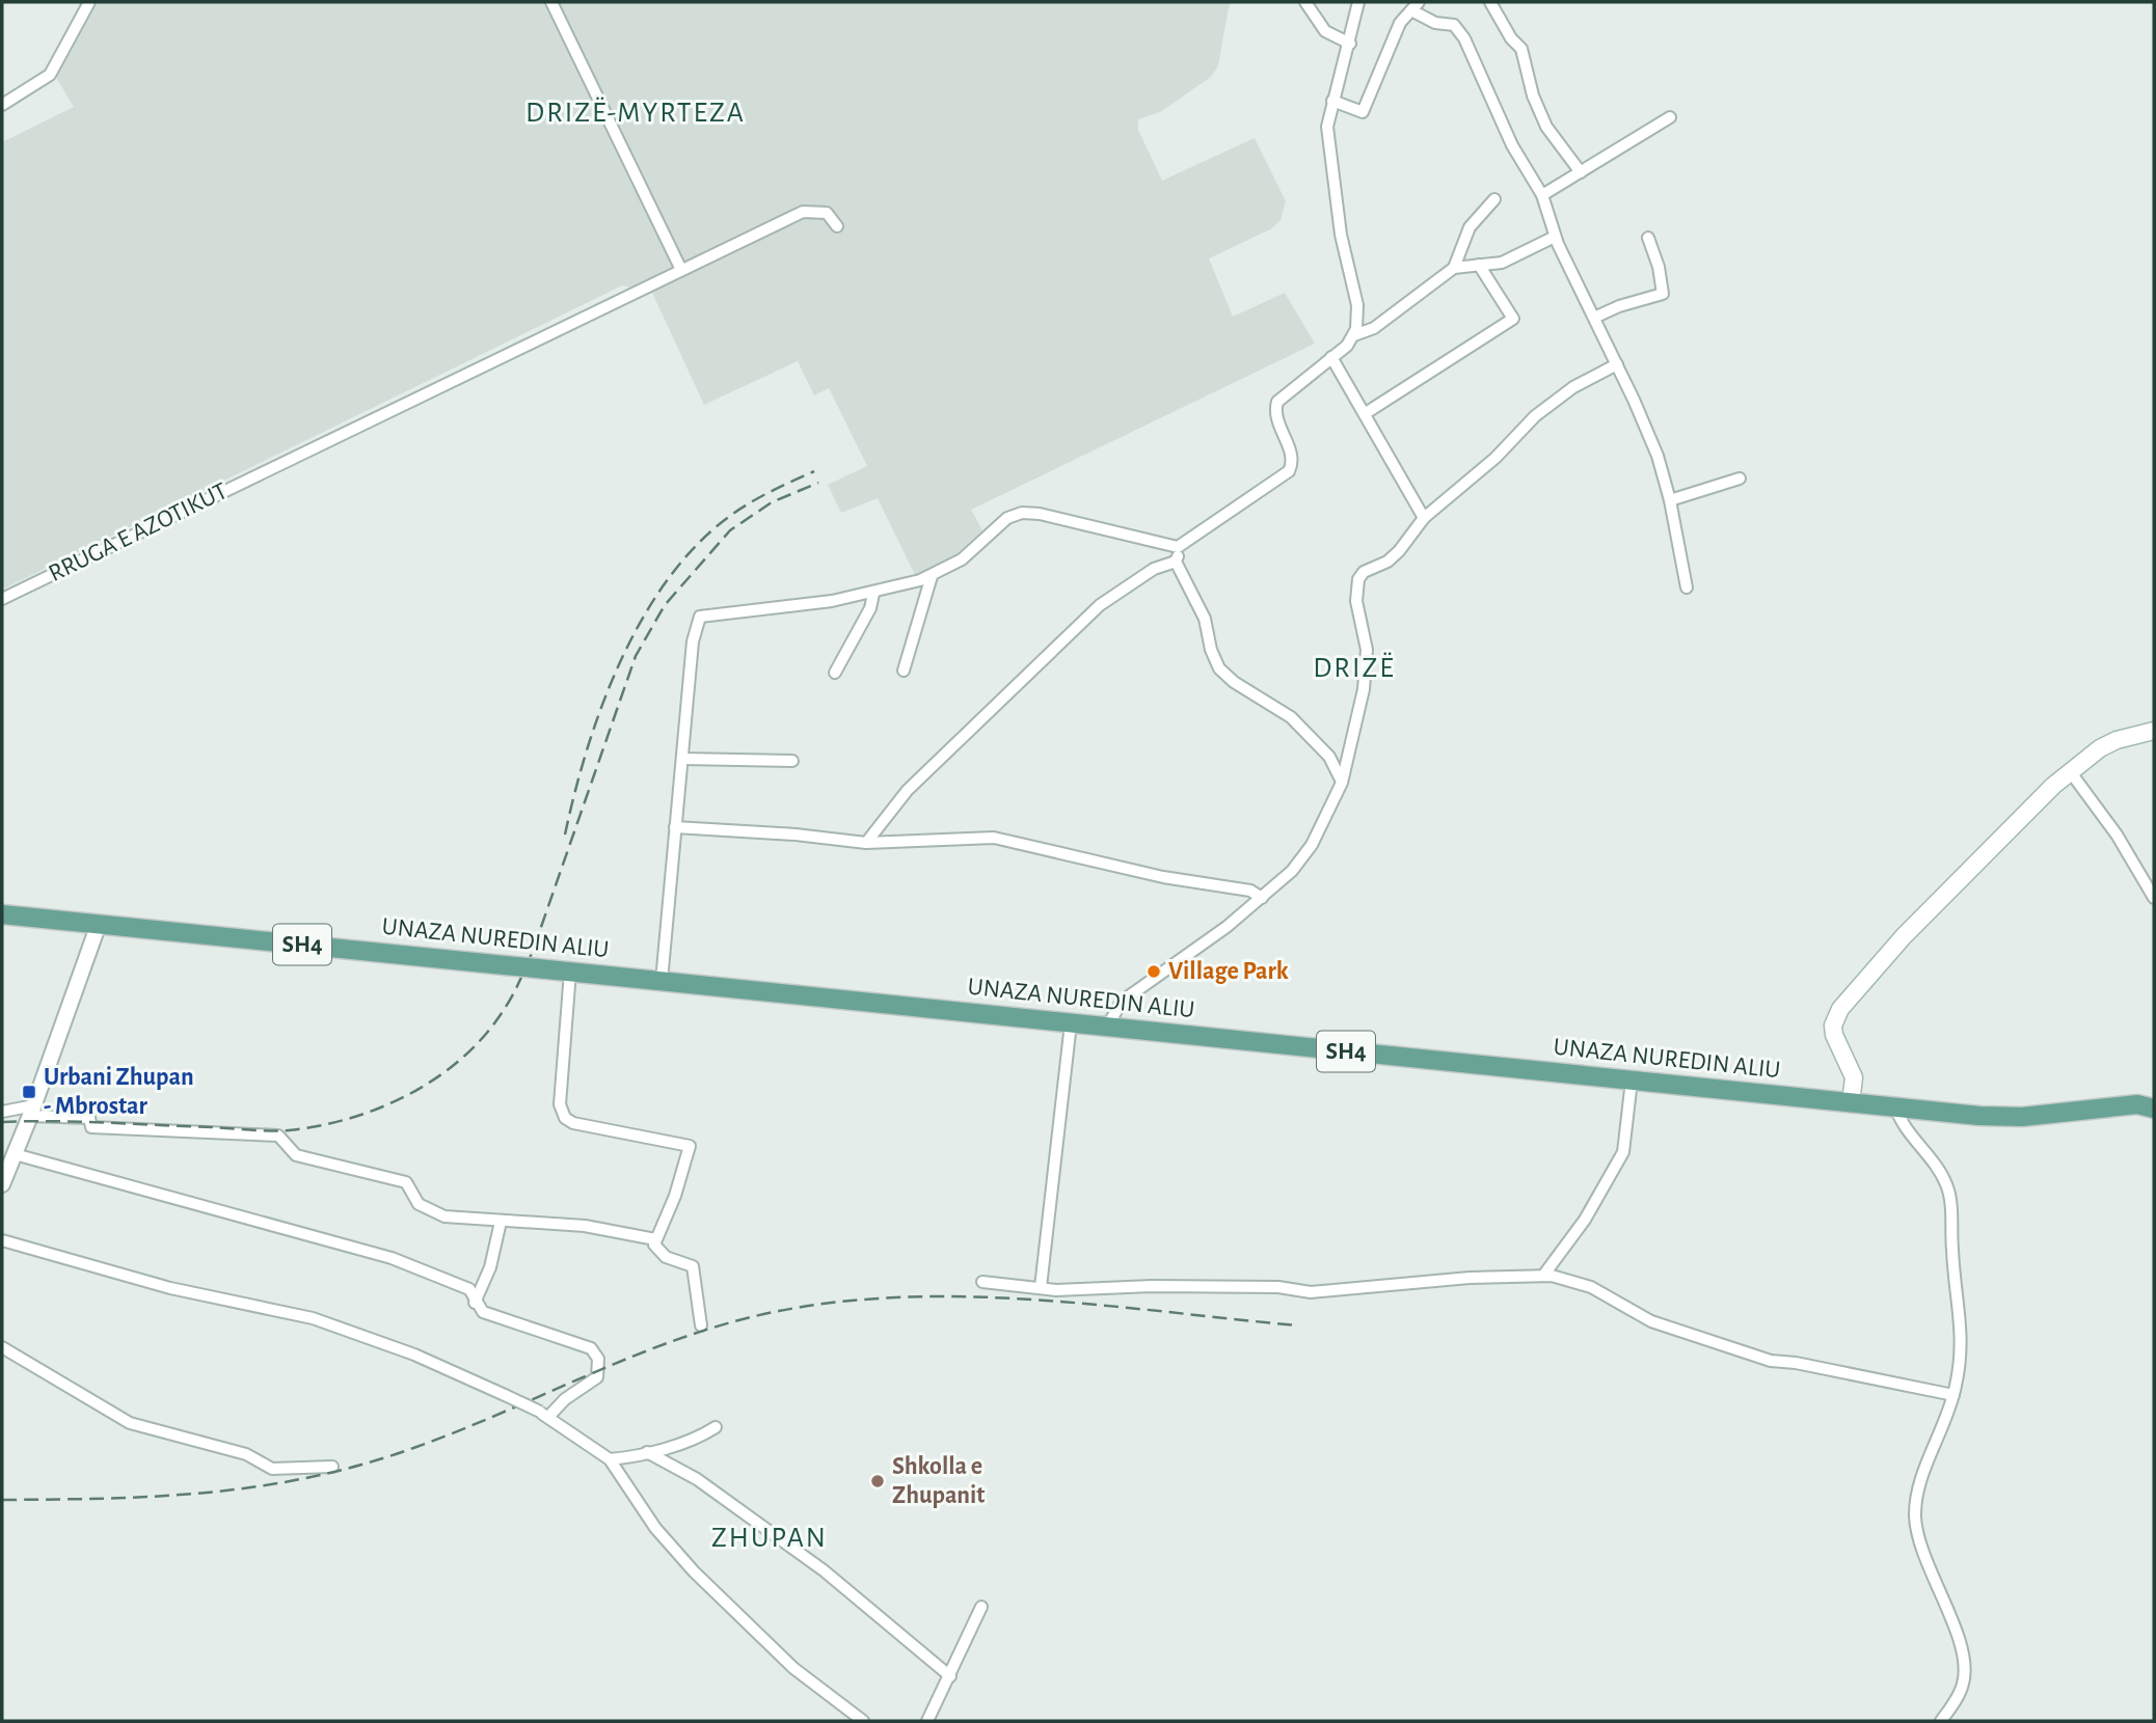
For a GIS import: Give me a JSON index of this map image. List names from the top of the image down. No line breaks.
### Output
{"streets":{"main road":["UNAZA NUREDIN ALIU","SH4"],"street":["RRUGA E AZOTIKUT"]},"districts":["DRIZË-MYRTEZA","DRIZË","ZHUPAN"],"places":{"other":["Village Park","Shkolla e Zhupanit"],"transit":["Urbani Zhupan - Mbrostar"]}}
